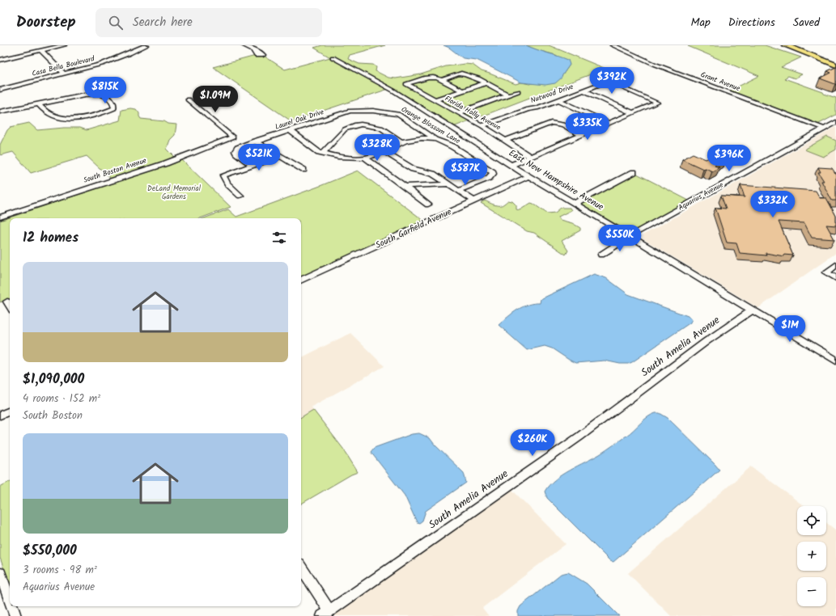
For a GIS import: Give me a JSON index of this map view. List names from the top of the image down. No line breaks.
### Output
{"streets":{"street":["Casa Bella Boulevard","Grant Avenue","Nutwood Drive","Florida Holly Avenue","Laurel Oak Drive","Orange Blossom Lane","South Boston Avenue","East New Hampshire Avenue","Aquarius Avenue","South Garfield Avenue","South Amelia Avenue"]},"crossings":[["Grant Avenue","Aquarius Avenue"],["Nutwood Drive","Florida Holly Avenue"],["Laurel Oak Drive","Orange Blossom Lane"],["East New Hampshire Avenue","Aquarius Avenue"],["East New Hampshire Avenue","South Garfield Avenue"],["East New Hampshire Avenue","South Amelia Avenue"]],"parks":["DeLand Memorial Gardens"],"page":{"header":"Doorstep","search":"Search here","nav":["Map","Directions","Saved"],"price":["$392K","$815K","$1.09M","$335K","$328K","$521K","$396K","$587K","$332K","$550K","$1M","$260K"],"heading":"12 homes","list":[{"name":"$1,090,000","note":"4 rooms · 152 m² · South Boston"},{"name":"$550,000","note":"3 rooms · 98 m² · Aquarius Avenue"}],"map_buttons":["+","−"]}}
